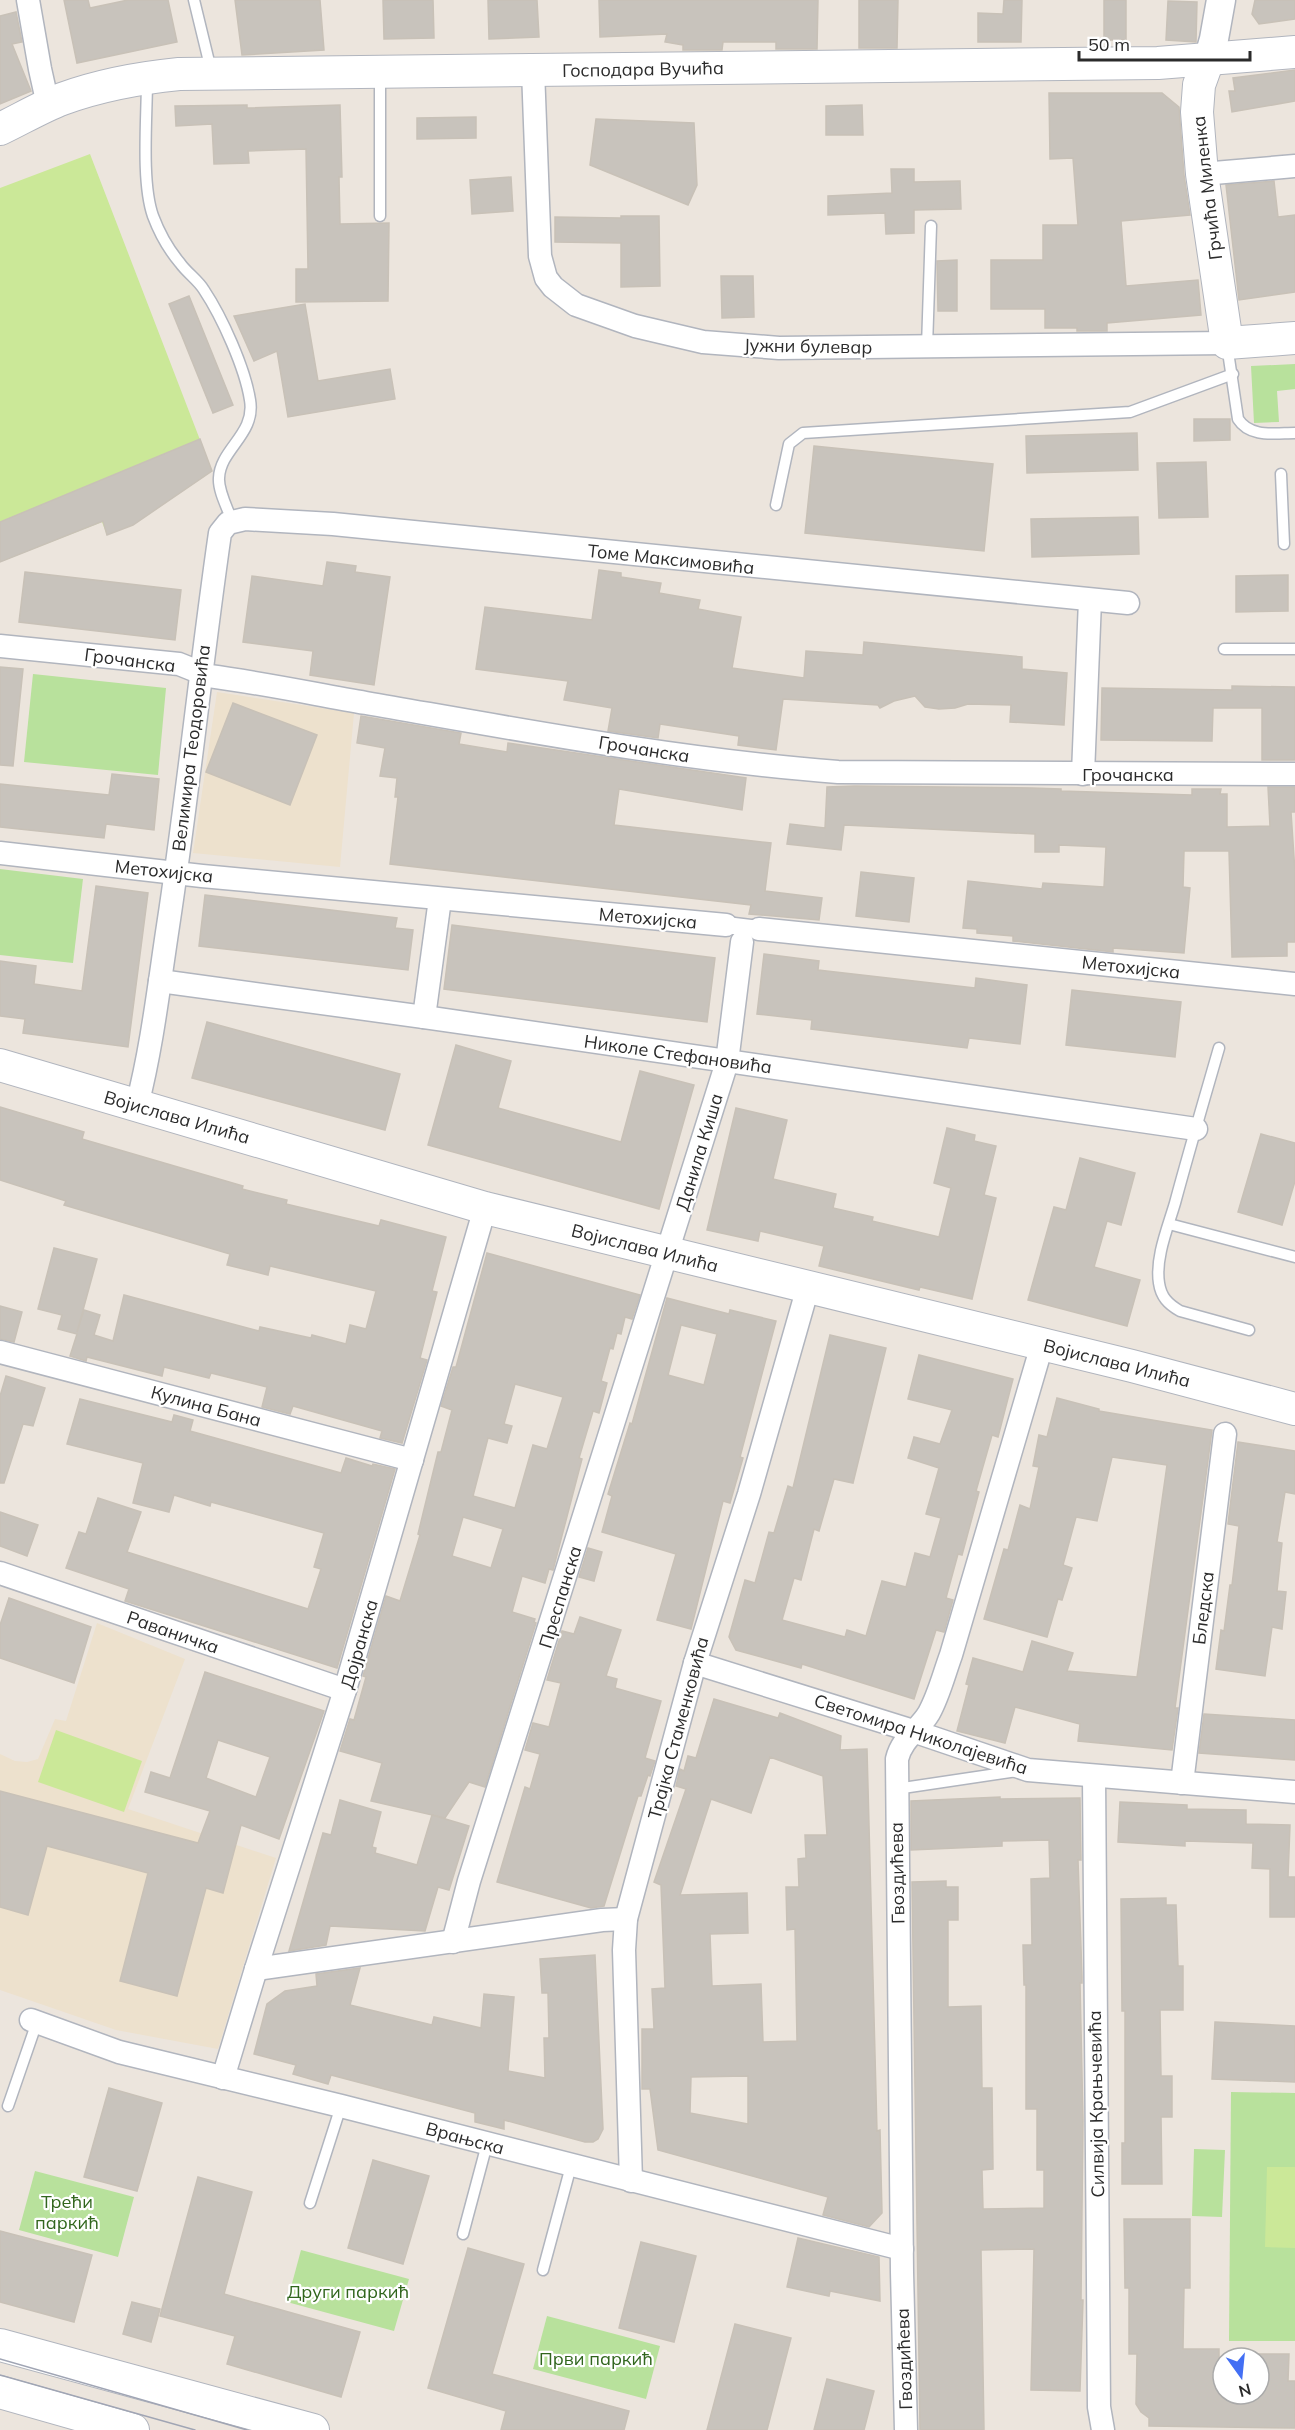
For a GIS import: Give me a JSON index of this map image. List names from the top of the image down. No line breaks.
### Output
{"streets":{"main road":["Господара Вучића","Грчића Миленка","Јужни булевар","Војислава Илића"],"street":["Томе Максимовића","Грочанска","Велимира Теодоровића","Метохијска","Николе Стефановића","Данила Киша","Кулина Бана","Преспанска","Бледска","Раваничка","Дојранска","Трајка Стаменковића","Светомира Николајевића","Гвоздићева","Силвија Крањчевића","Врањска"]},"crossings":[["Господара Вучића","Грчића Миленка"],["Господара Вучића","Јужни булевар"],["Грчића Миленка","Јужни булевар"],["Томе Максимовића","Велимира Теодоровића"],["Грочанска","Велимира Теодоровића"],["Велимира Теодоровића","Метохијска"],["Велимира Теодоровића","Николе Стефановића"],["Велимира Теодоровића","Војислава Илића"],["Метохијска","Данила Киша"],["Николе Стефановића","Данила Киша"],["Војислава Илића","Данила Киша"],["Војислава Илића","Преспанска"],["Војислава Илића","Дојранска"],["Војислава Илића","Трајка Стаменковића"],["Војислава Илића","Гвоздићева"],["Данила Киша","Преспанска"],["Кулина Бана","Дојранска"],["Бледска","Светомира Николајевића"],["Раваничка","Дојранска"],["Дојранска","Врањска"],["Трајка Стаменковића","Светомира Николајевића"],["Трајка Стаменковића","Врањска"],["Светомира Николајевића","Гвоздићева"],["Светомира Николајевића","Силвија Крањчевића"],["Гвоздићева","Врањска"]],"parks":["Трећи паркић","Други паркић","Први паркић"],"scale_bar":"50 m","north":"bottom"}
